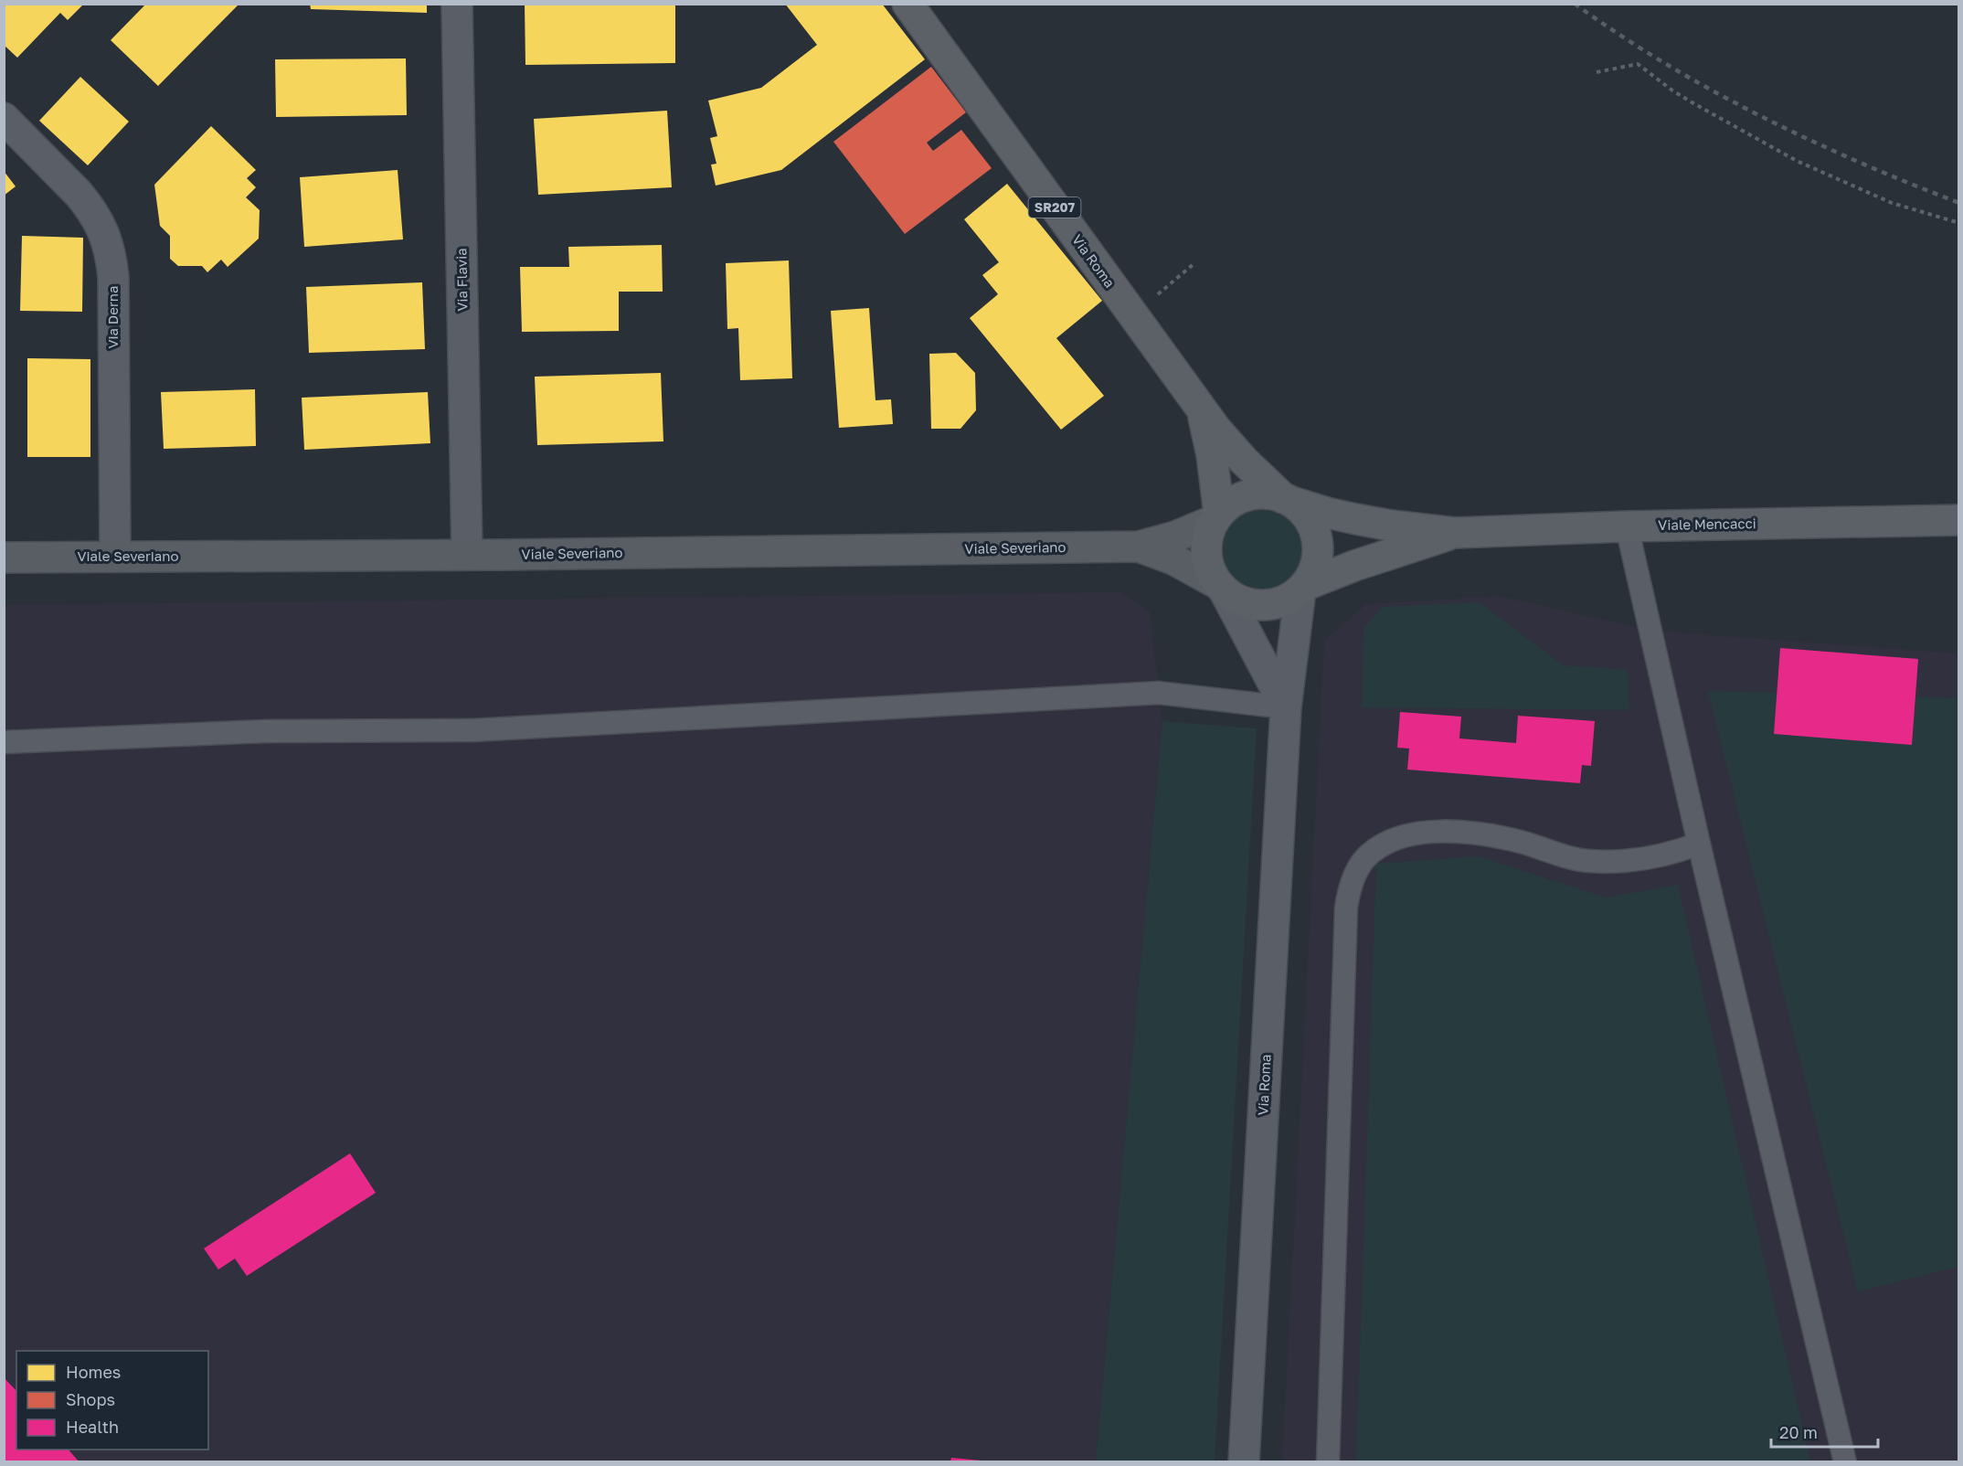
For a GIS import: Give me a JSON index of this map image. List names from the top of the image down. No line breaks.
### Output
{"streets":{"main road":["SR207","Via Roma","Viale Mencacci","Viale Severiano"],"street":["Via Flavia","Via Derna"]},"crossings":[["Via Roma","Viale Mencacci"],["Via Roma","Viale Severiano"],["Via Flavia","Viale Severiano"],["Via Derna","Viale Severiano"],["Viale Mencacci","Viale Severiano"]],"legend":["Homes","Shops","Health"],"scale_bar":"20 m"}
